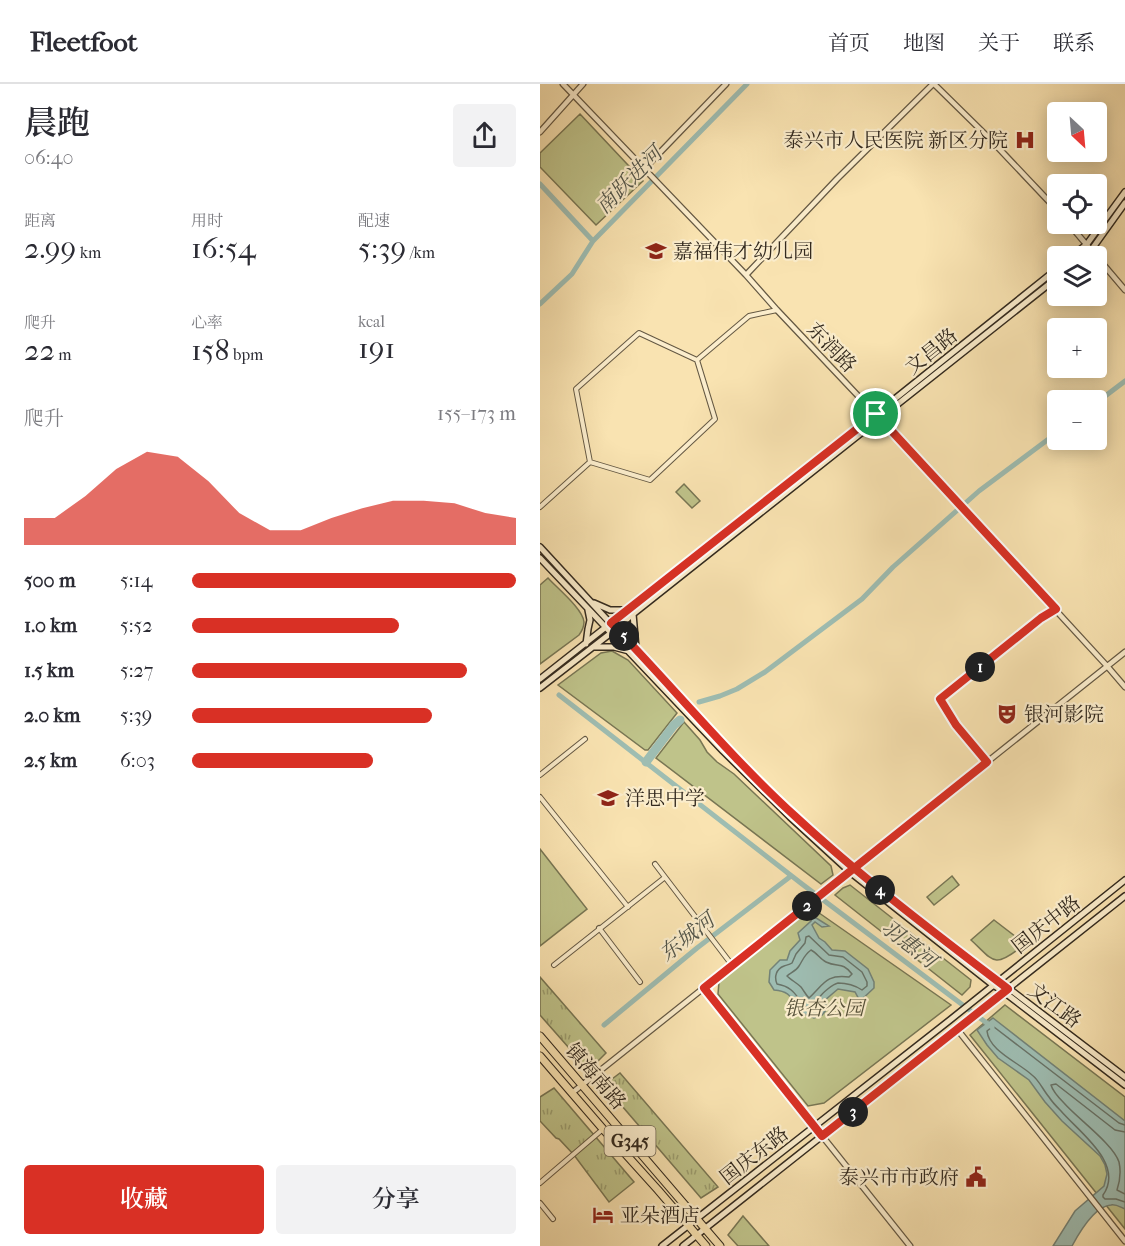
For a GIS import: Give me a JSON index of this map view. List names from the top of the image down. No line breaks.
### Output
{"streets":{"highway":["镇海南路","G345"],"main road":["文昌路","国庆中路","文江路","国庆东路"],"street":["东润路"]},"crossings":[["东润路","文昌路"],["文昌路","文江路"],["国庆中路","文江路"],["国庆中路","国庆东路"],["文江路","国庆东路"],["镇海南路","国庆东路"]],"water":["南跃进河","东城河","羽惠河"],"parks":["银杏公园"],"places":{"hospital":["泰兴市人民医院 新区分院"],"school or university":["嘉福伟才幼儿园","洋思中学"],"theatre":["银河影院"],"public building":["泰兴市市政府"],"hotel":["亚朵酒店"]},"north":"bottom right","page":{"header":"Fleetfoot","nav":["首页","地图","关于","联系"],"heading":["晨跑","06:40"],"map_buttons":["+","−"],"stats":[["距离","2.99 km"],["用时","16:54"],["配速","5:39 /km"],["爬升","22 m"],["心率","158 bpm"],["kcal","191"]],"chart":["爬升","155–173 m"],"list":[{"name":"500 m","note":"5:14"},{"name":"1.0 km","note":"5:52"},{"name":"1.5 km","note":"5:27"},{"name":"2.0 km","note":"5:39"},{"name":"2.5 km","note":"6:03"}],"pins":["5","1","4","2","3"],"buttons":["收藏","分享"]}}
